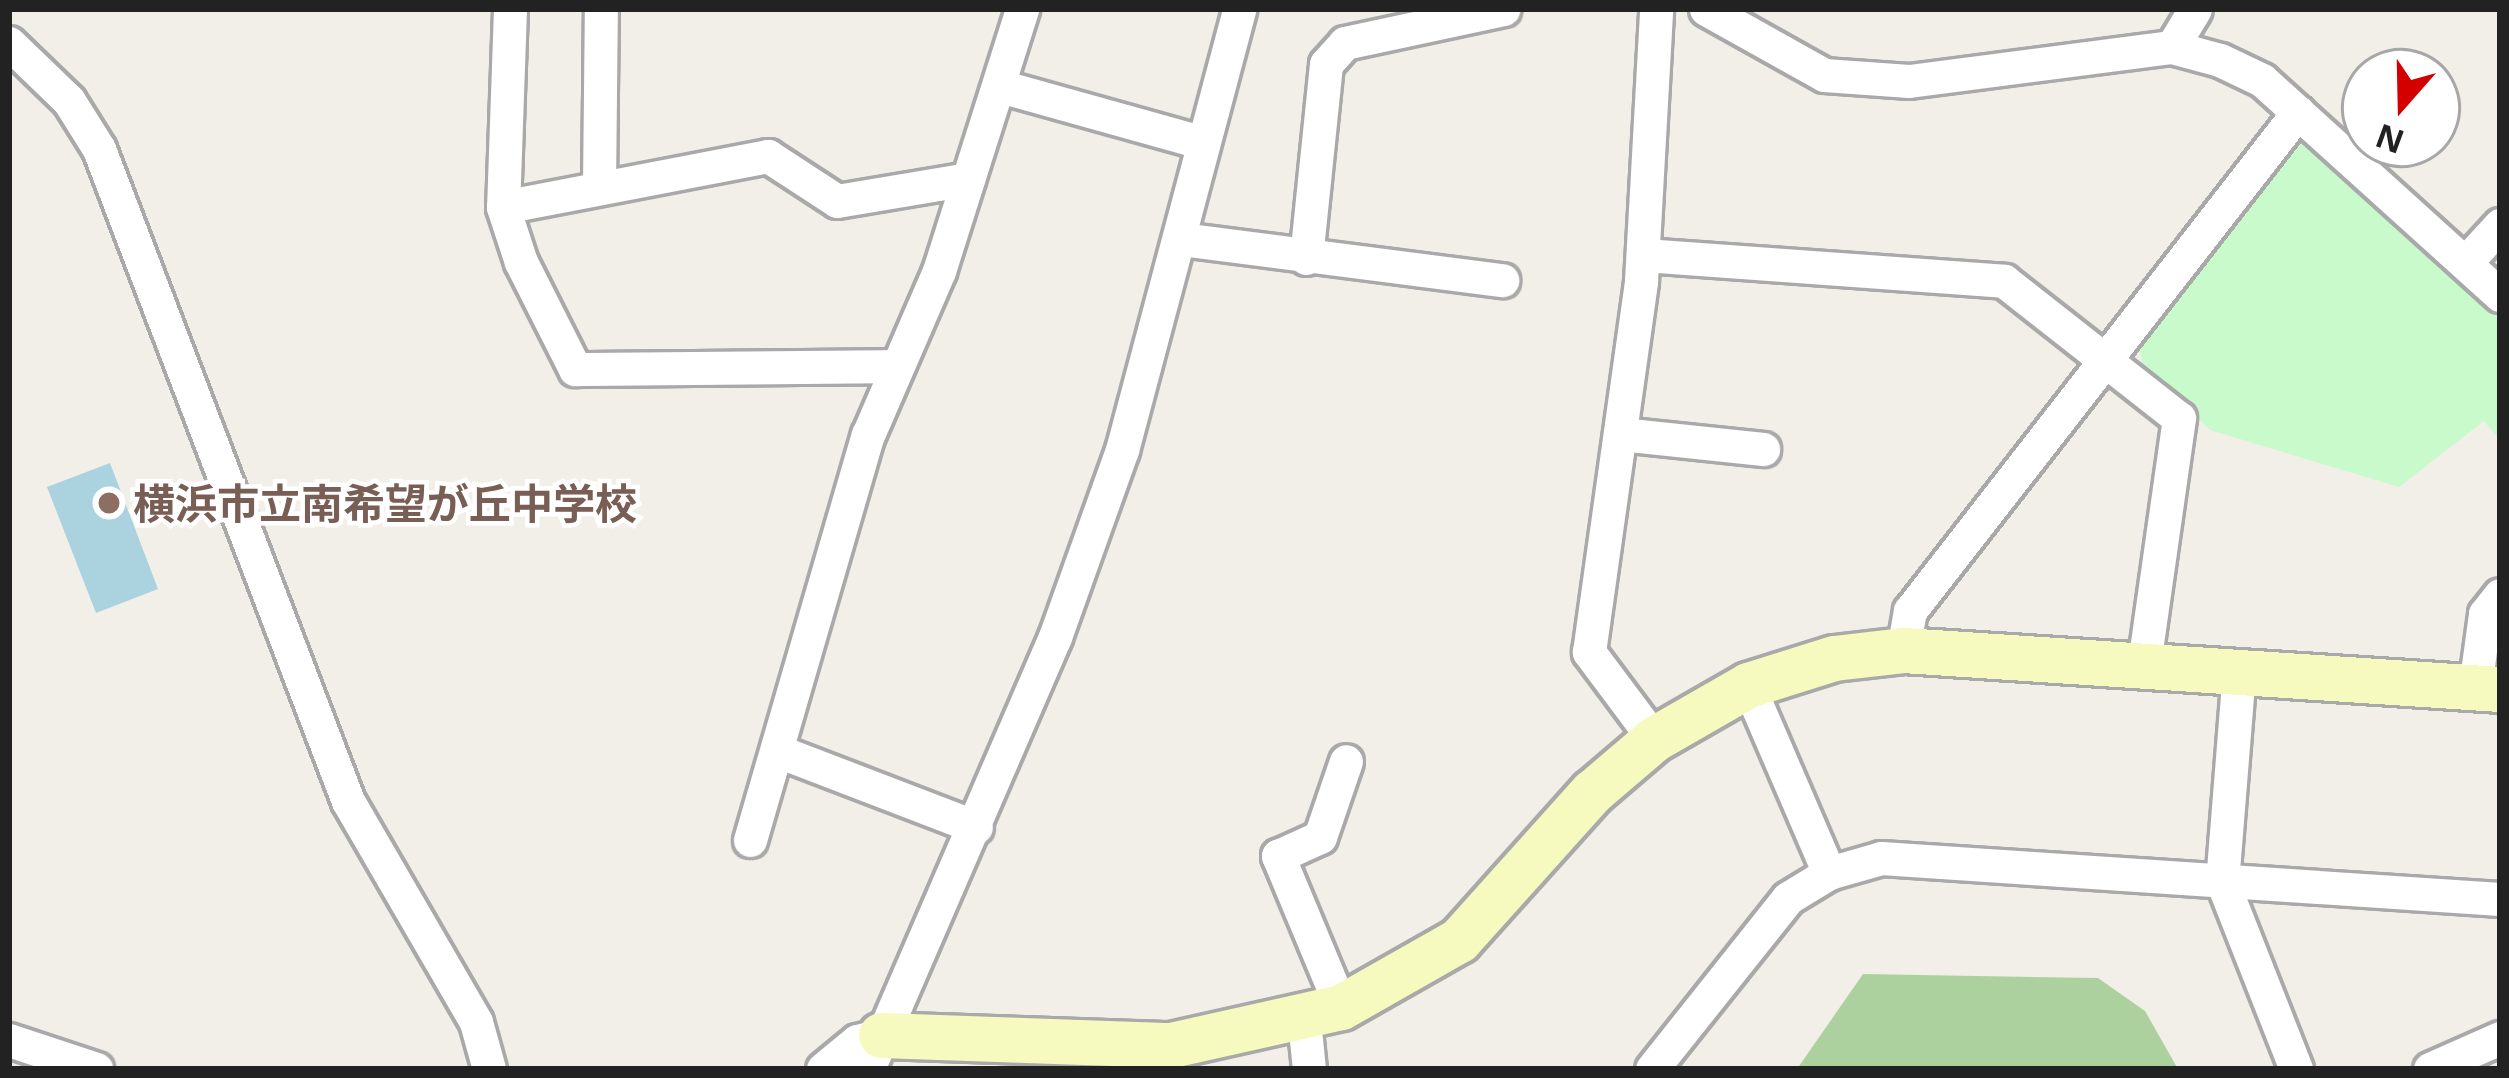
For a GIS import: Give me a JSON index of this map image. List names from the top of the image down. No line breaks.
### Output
{"places":["横浜市立南希望が丘中学校"],"north":"bottom"}
